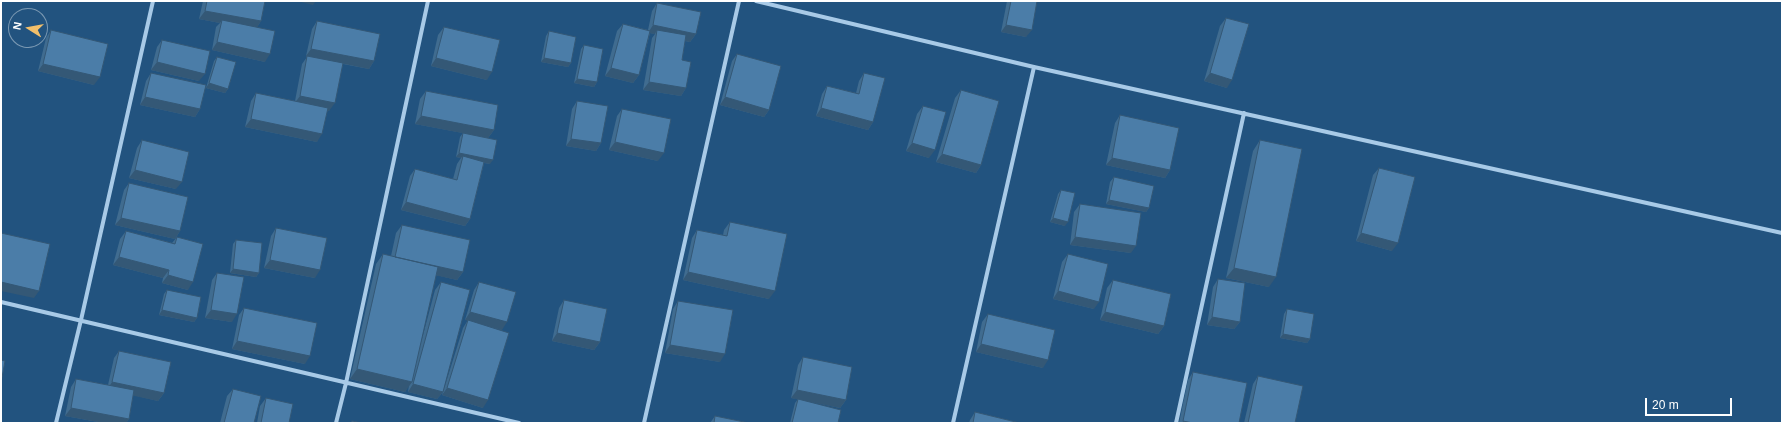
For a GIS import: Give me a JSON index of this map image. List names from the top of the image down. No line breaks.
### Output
{"scale_bar":"20 m","north":"left"}
